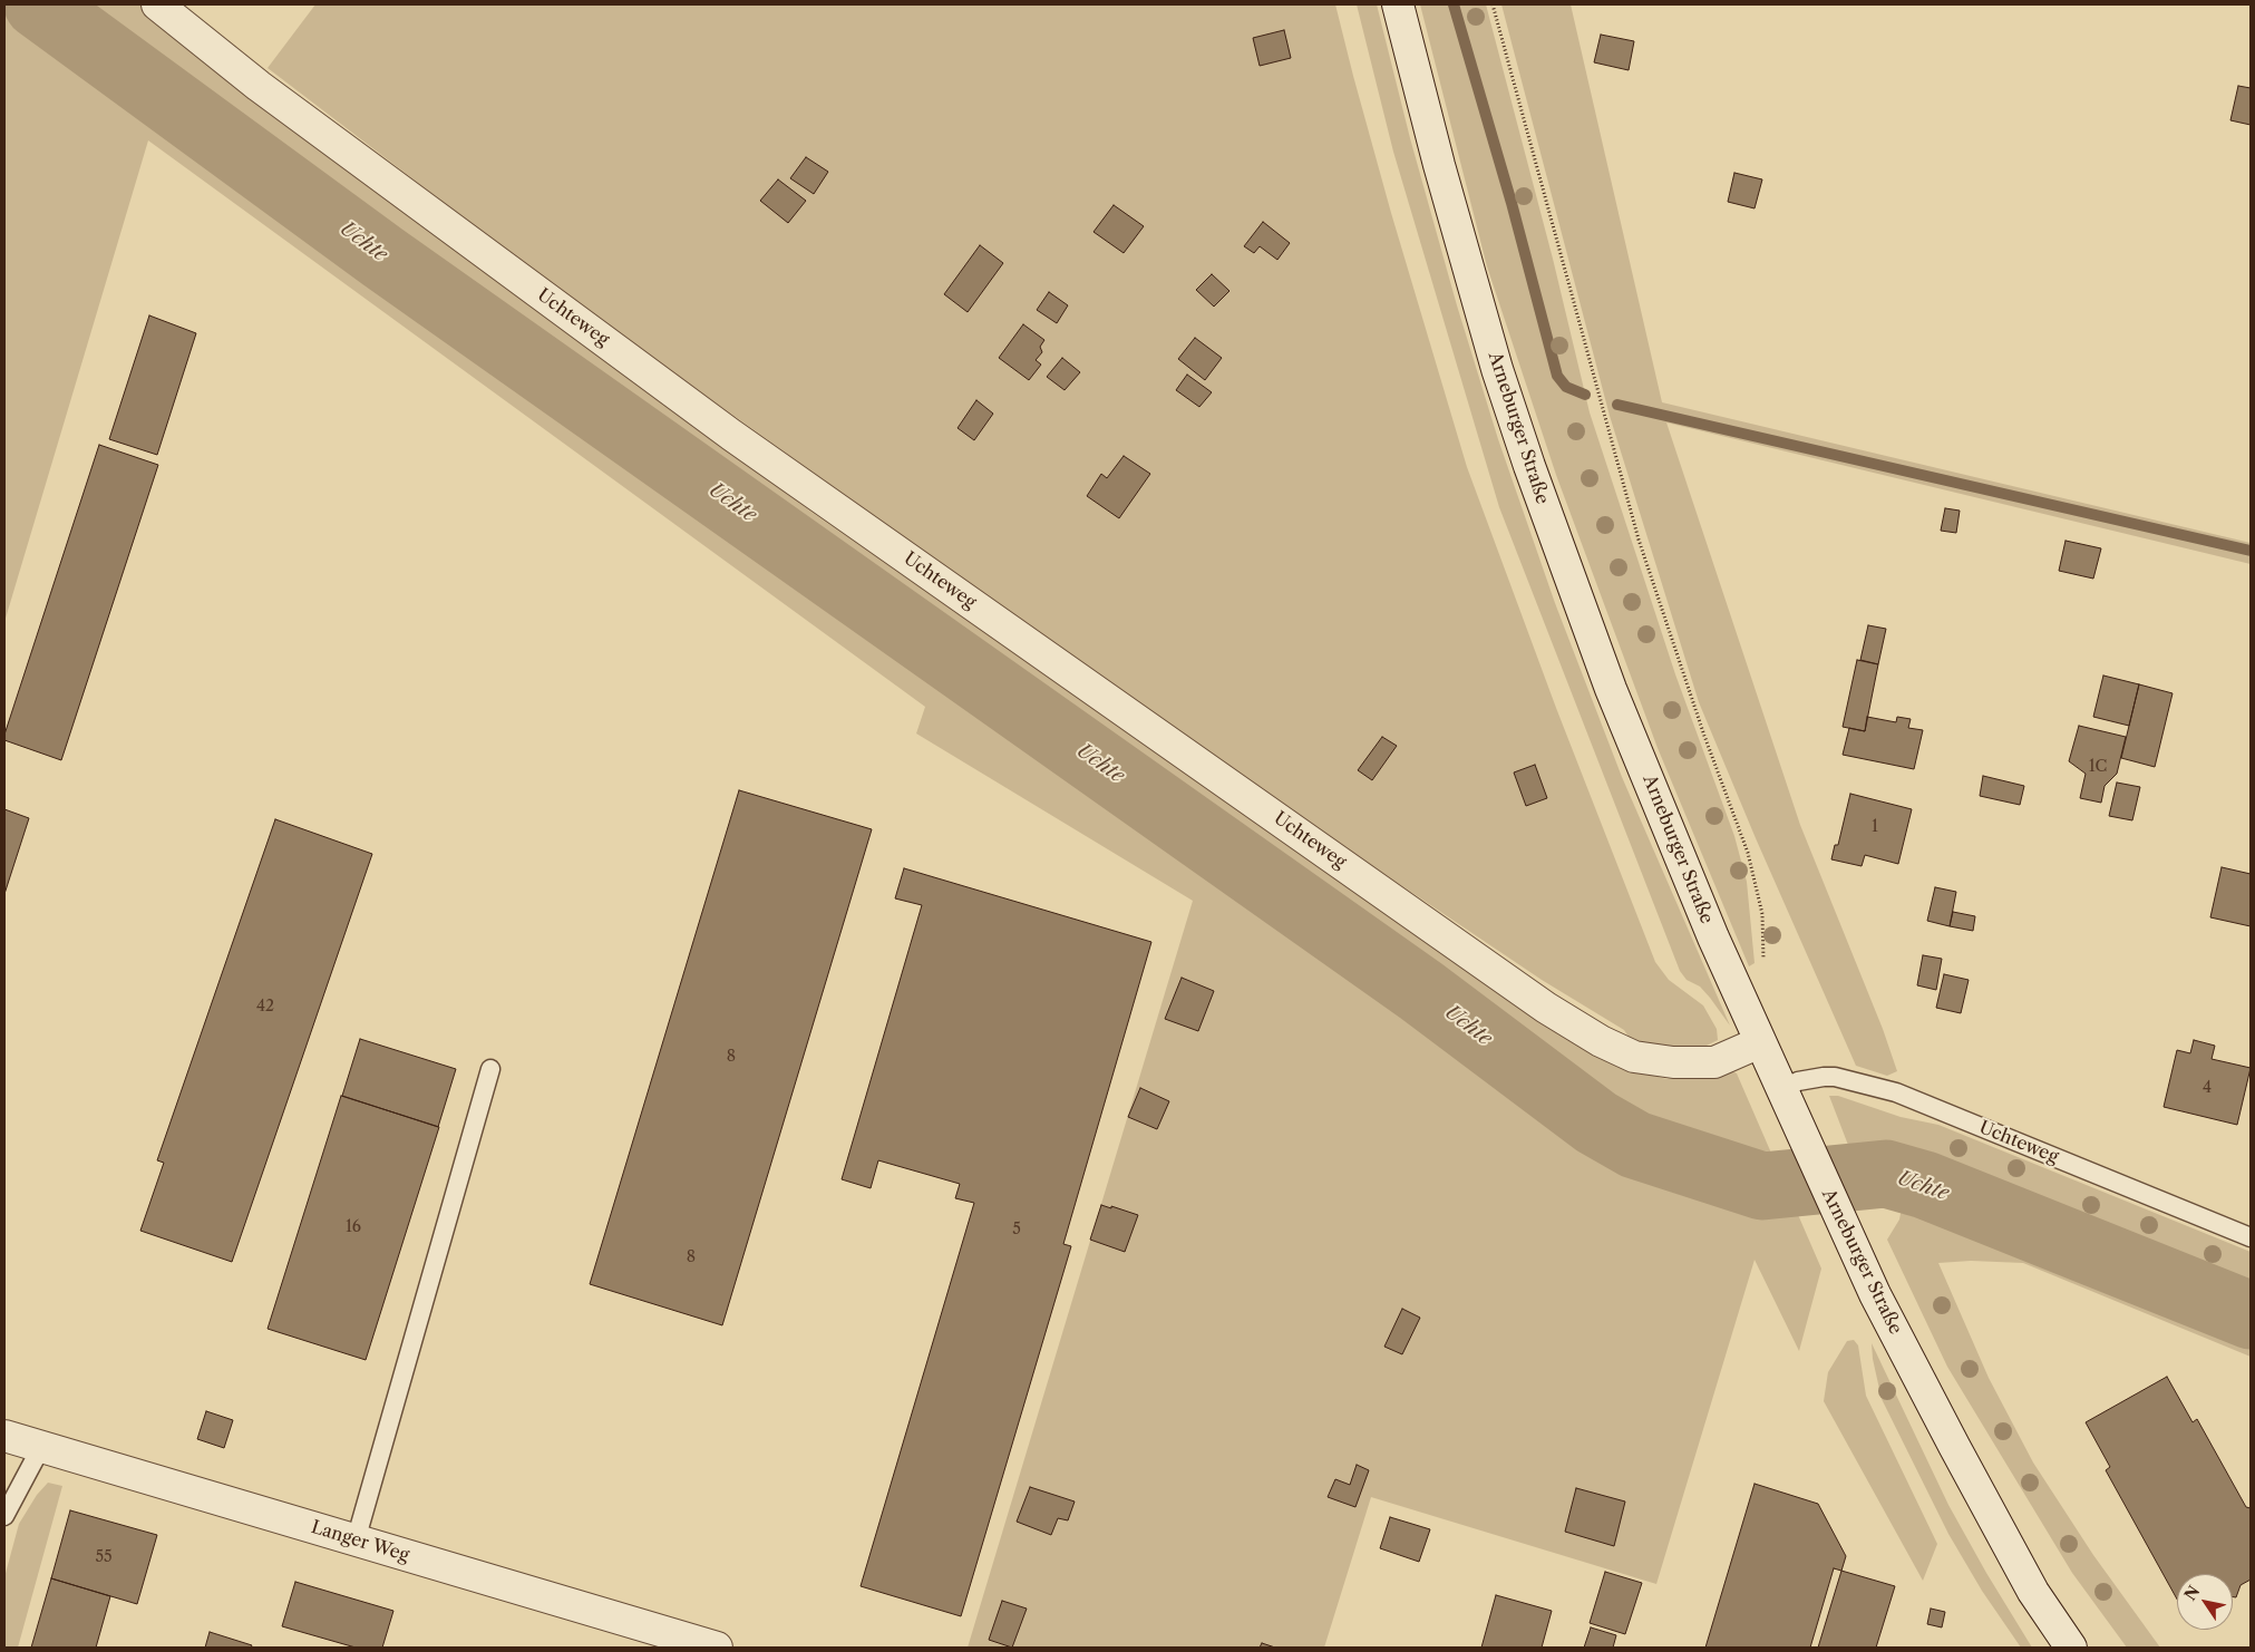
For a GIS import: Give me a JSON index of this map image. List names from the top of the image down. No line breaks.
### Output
{"streets":{"street":["Uchteweg","Arneburger Straße","Langer Weg"]},"crossings":[["Uchteweg","Arneburger Straße"]],"water":["Uchte"],"house_numbers":["1C","1","42","8","4","16","5","8","55"],"north":"top left"}
